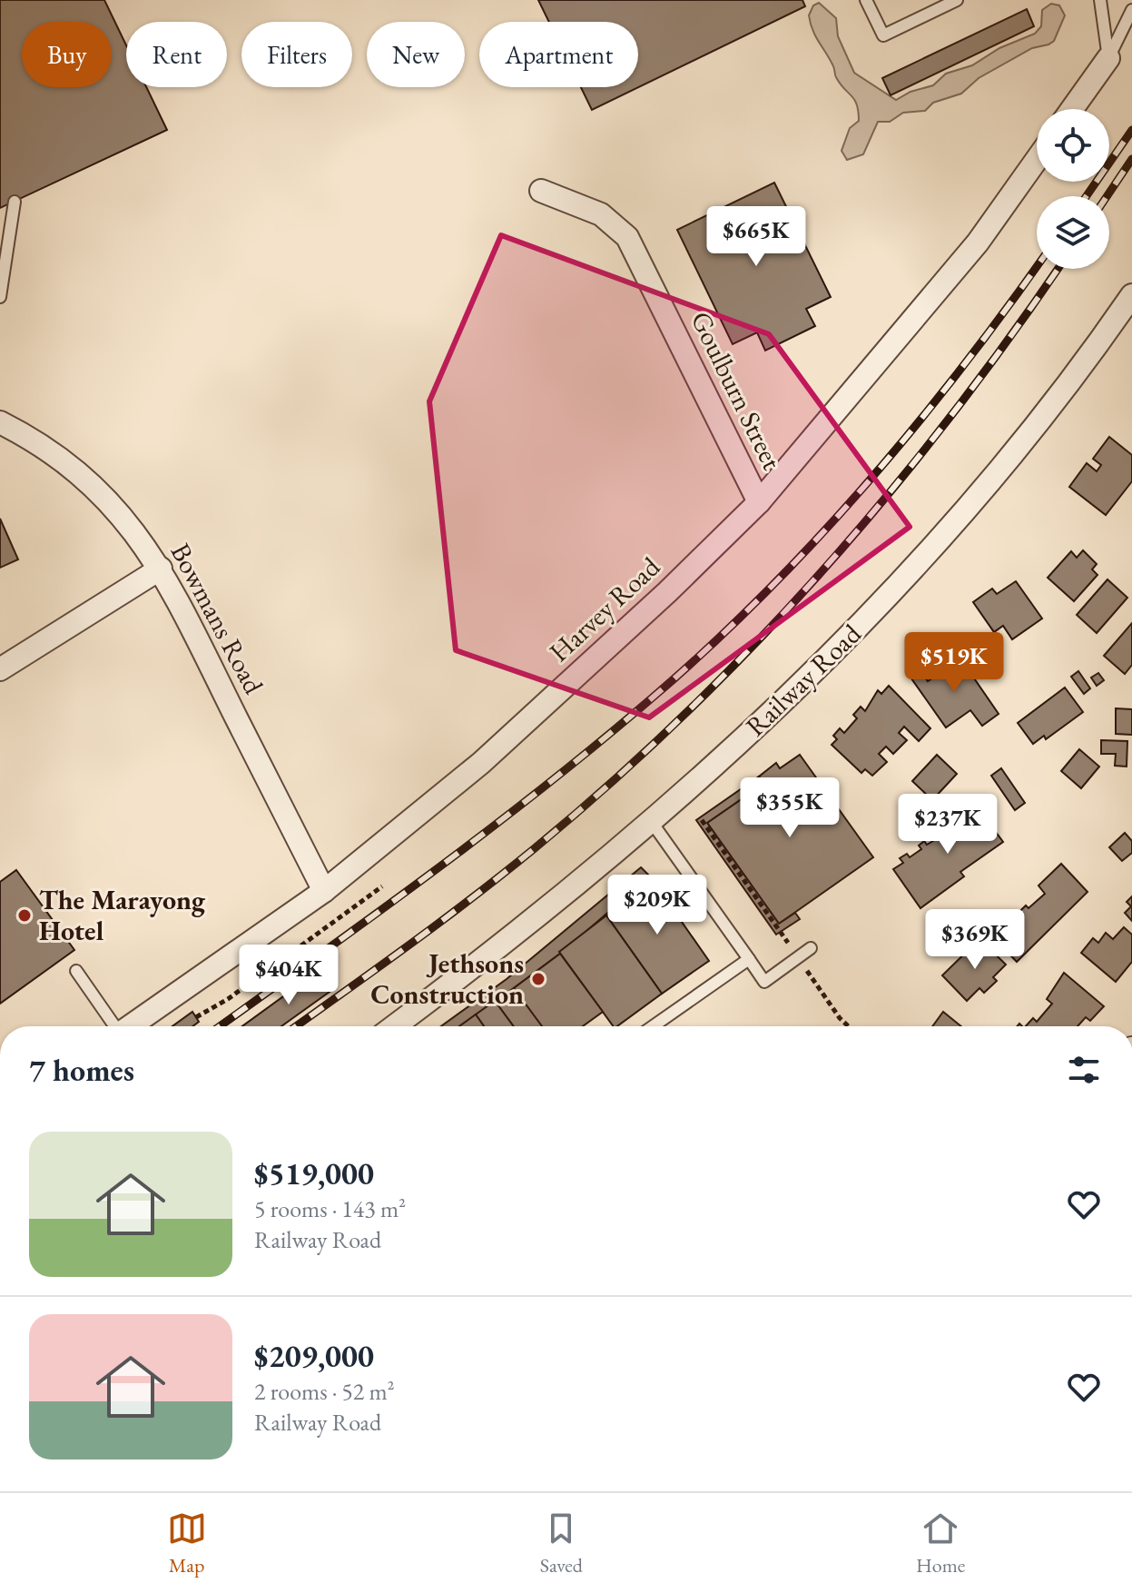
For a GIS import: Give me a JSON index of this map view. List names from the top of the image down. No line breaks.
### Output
{"streets":{"street":["Goulburn Street","Harvey Road","Bowmans Road","Railway Road"]},"crossings":[["Goulburn Street","Harvey Road"],["Harvey Road","Bowmans Road"]],"places":["The Marayong Hotel","Jethsons Construction"],"page":{"chip":["Buy","Rent","Filters","New","Apartment"],"price":["$665K","$519K","$355K","$237K","$209K","$369K","$404K"],"heading":"7 homes","list":[{"name":"$519,000","note":"5 rooms · 143 m² · Railway Road"},{"name":"$209,000","note":"2 rooms · 52 m² · Railway Road"}],"tabs":["Map","Saved","Home"]}}
